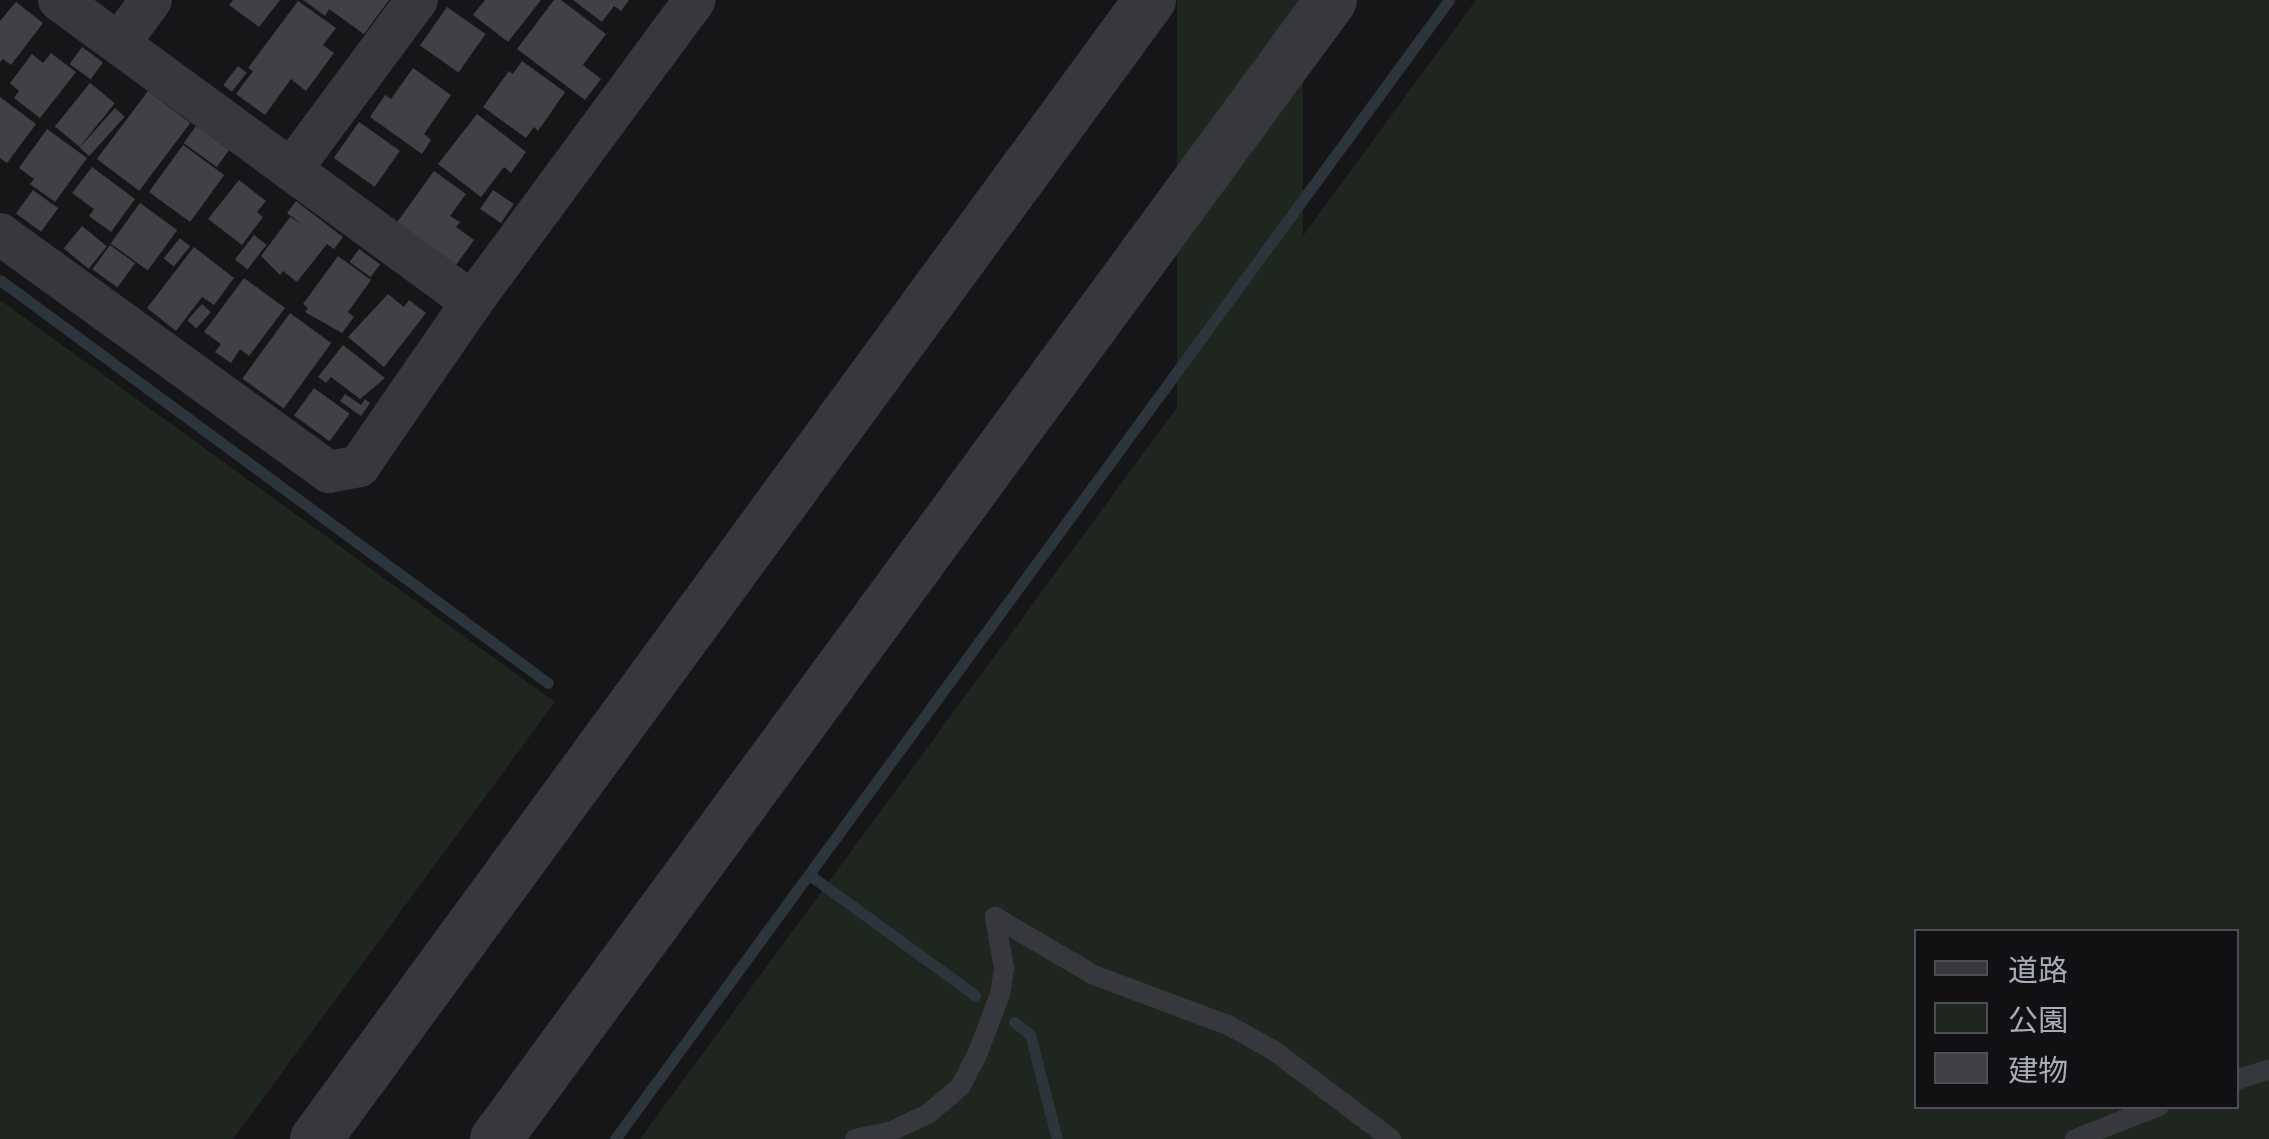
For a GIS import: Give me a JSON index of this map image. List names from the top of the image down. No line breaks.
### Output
{"legend":["道路","公園","建物"]}
